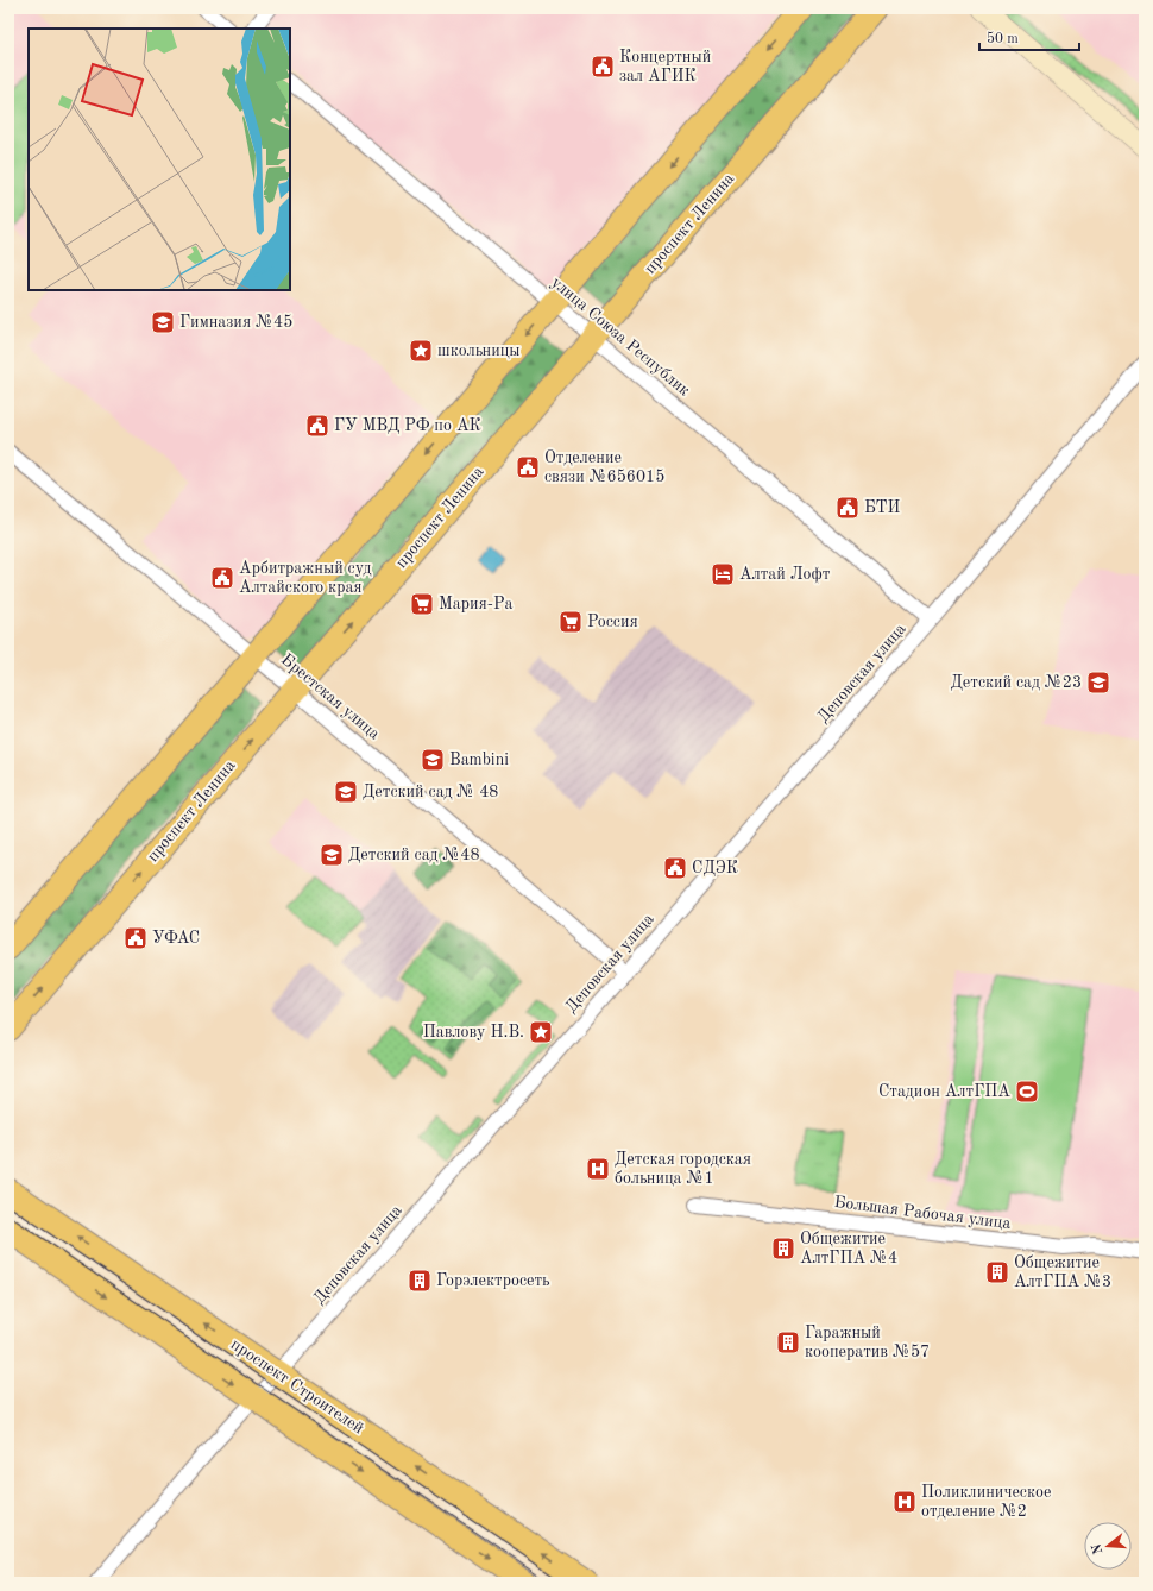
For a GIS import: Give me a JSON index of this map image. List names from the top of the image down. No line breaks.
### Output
{"streets":{"main road":["проспект Ленина","проспект Строителей"],"street":["улица Союза Республик","Деповская улица","Брестская улица","Большая Рабочая улица"]},"crossings":[["проспект Ленина","улица Союза Республик"],["проспект Ленина","Брестская улица"],["улица Союза Республик","Деповская улица"],["Деповская улица","Брестская улица"],["Деповская улица","проспект Строителей"]],"places":{"public building":["Концертный зал АГИК","ГУ МВД РФ по АК","Отделение связи №656015","БТИ","Арбитражный суд Алтайского края","СДЭК","УФАС"],"school or university":["Гимназия №45","Детский сад №23","Bambini","Детский сад № 48","Детский сад №48"],"place":["школьницы","Павлову Н.В."],"hotel":["Алтай Лофт"],"supermarket":["Мария-Ра","Россия"],"sports":["Стадион АлтГПА"],"hospital":["Детская городская больница №1","Поликлиническое отделение №2"],"building":["Общежитие АлтГПА №4","Общежитие АлтГПА №3","Горэлектросеть","Гаражный кооператив №57"]},"scale_bar":"50 m","north":"left"}
